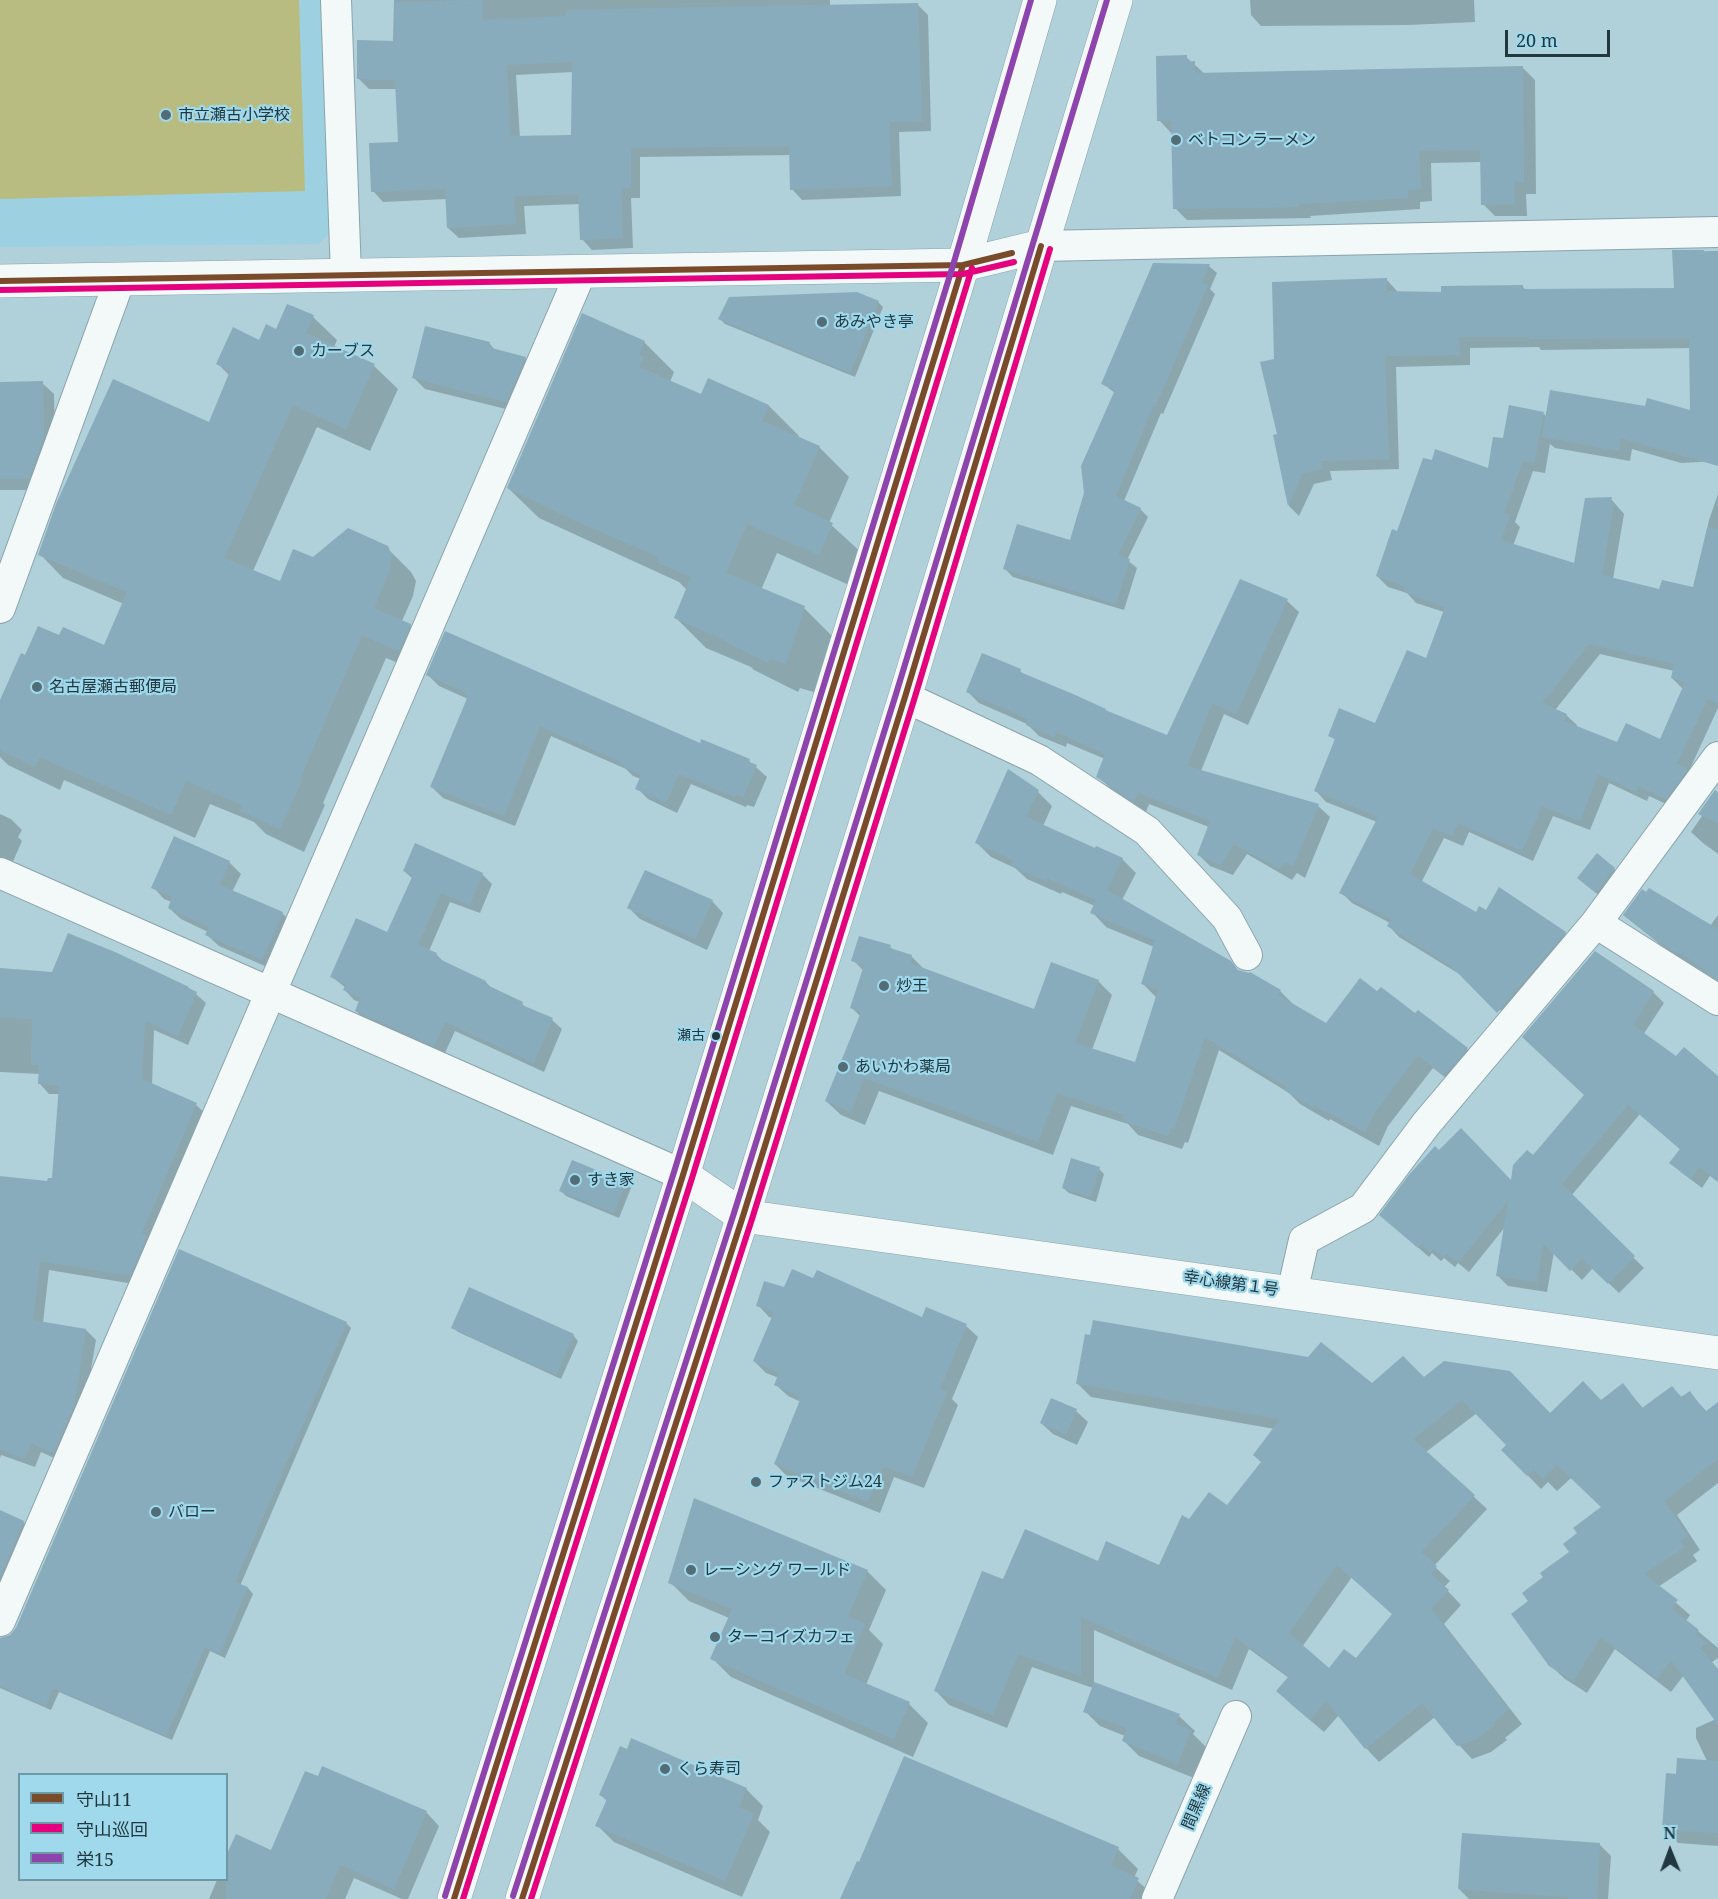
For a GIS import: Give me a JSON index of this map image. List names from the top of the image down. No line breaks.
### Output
{"streets":{"main road":["幸心線第１号"],"street":["間黒線"]},"places":["市立瀬古小学校","ベトコンラーメン","あみやき亭","カーブス","名古屋瀬古郵便局","炒王","瀬古","あいかわ薬局","すき家","ファストジム24","バロー","レーシング ワールド","ターコイズカフェ","くら寿司"],"lines":["transit line 栄15","transit line 守山11","transit line 守山巡回"],"legend":["守山11","守山巡回","栄15"],"scale_bar":"20 m","north":"top"}
